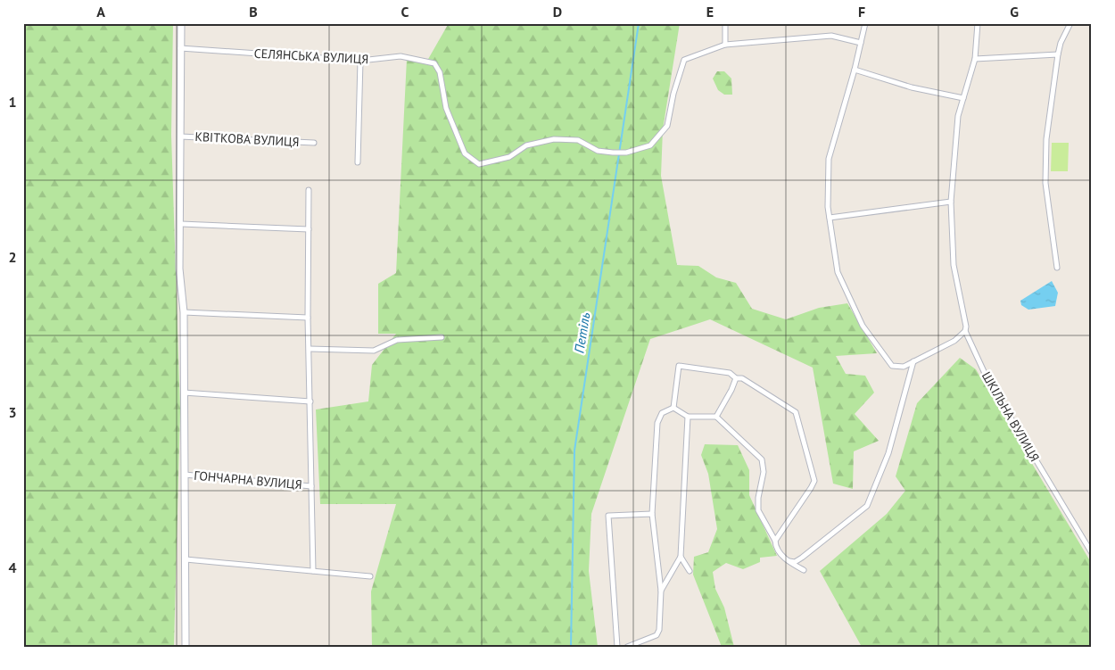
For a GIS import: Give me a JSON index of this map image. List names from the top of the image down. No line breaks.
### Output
{"streets":{"street":["СЕЛЯНСЬКА ВУЛИЦЯ","КВІТКОВА ВУЛИЦЯ","ШКІЛЬНА ВУЛИЦЯ","ГОНЧАРНА ВУЛИЦЯ"]},"water":["Петіль"],"grid":{"columns":["A","B","C","D","E","F","G"],"rows":["1","2","3","4"]}}
